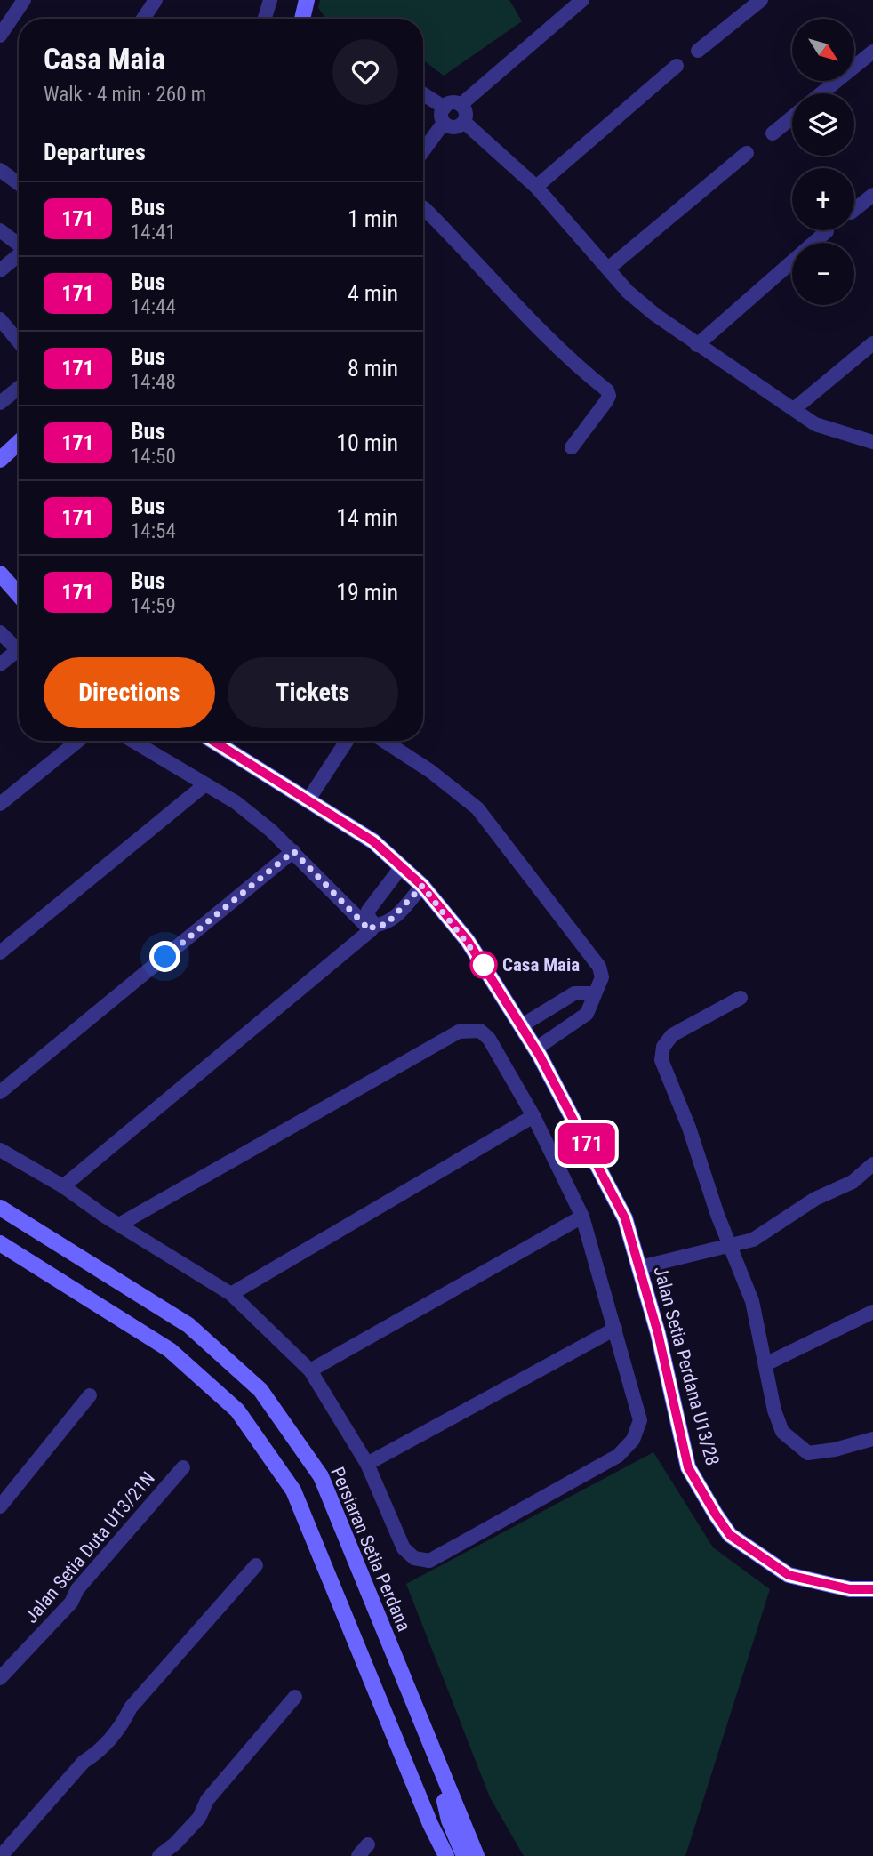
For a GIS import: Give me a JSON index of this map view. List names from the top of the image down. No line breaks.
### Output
{"streets":{"main road":["Jalan Setia Perdana U13/28","Persiaran Setia Perdana"],"street":["Jalan Setia Duta U13/21N"]},"places":["Casa Maia"],"lines":["bus line 171"],"north":"bottom right","page":{"on_map":"171","map_buttons":["+","−"],"heading":[["Casa Maia","Walk · 4 min · 260 m"],"Departures"],"list":[{"mark":"171","name":"Bus","note":"14:41","value":"1 min"},{"mark":"171","name":"Bus","note":"14:44","value":"4 min"},{"mark":"171","name":"Bus","note":"14:48","value":"8 min"},{"mark":"171","name":"Bus","note":"14:50","value":"10 min"},{"mark":"171","name":"Bus","note":"14:54","value":"14 min"},{"mark":"171","name":"Bus","note":"14:59","value":"19 min"}],"buttons":["Directions","Tickets"]}}
